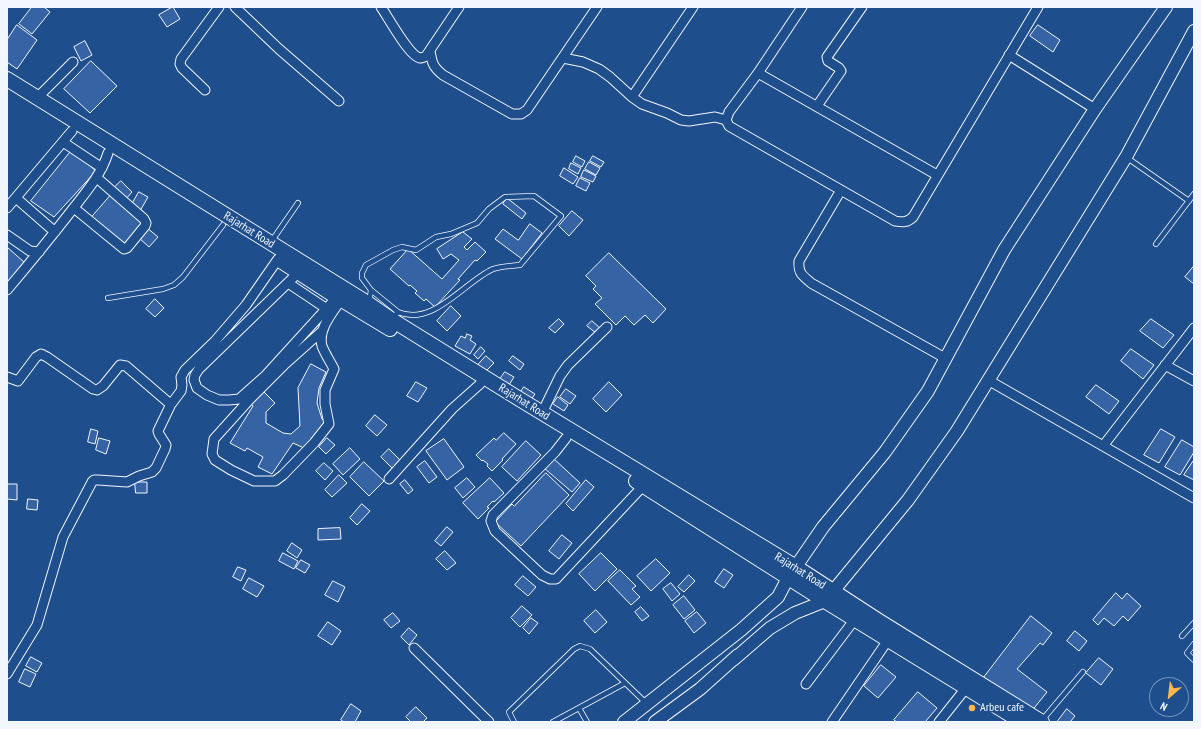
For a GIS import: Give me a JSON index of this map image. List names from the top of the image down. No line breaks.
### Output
{"streets":{"main road":["Rajarhat Road"]},"places":["Arbeu cafe"],"north":"bottom left"}
